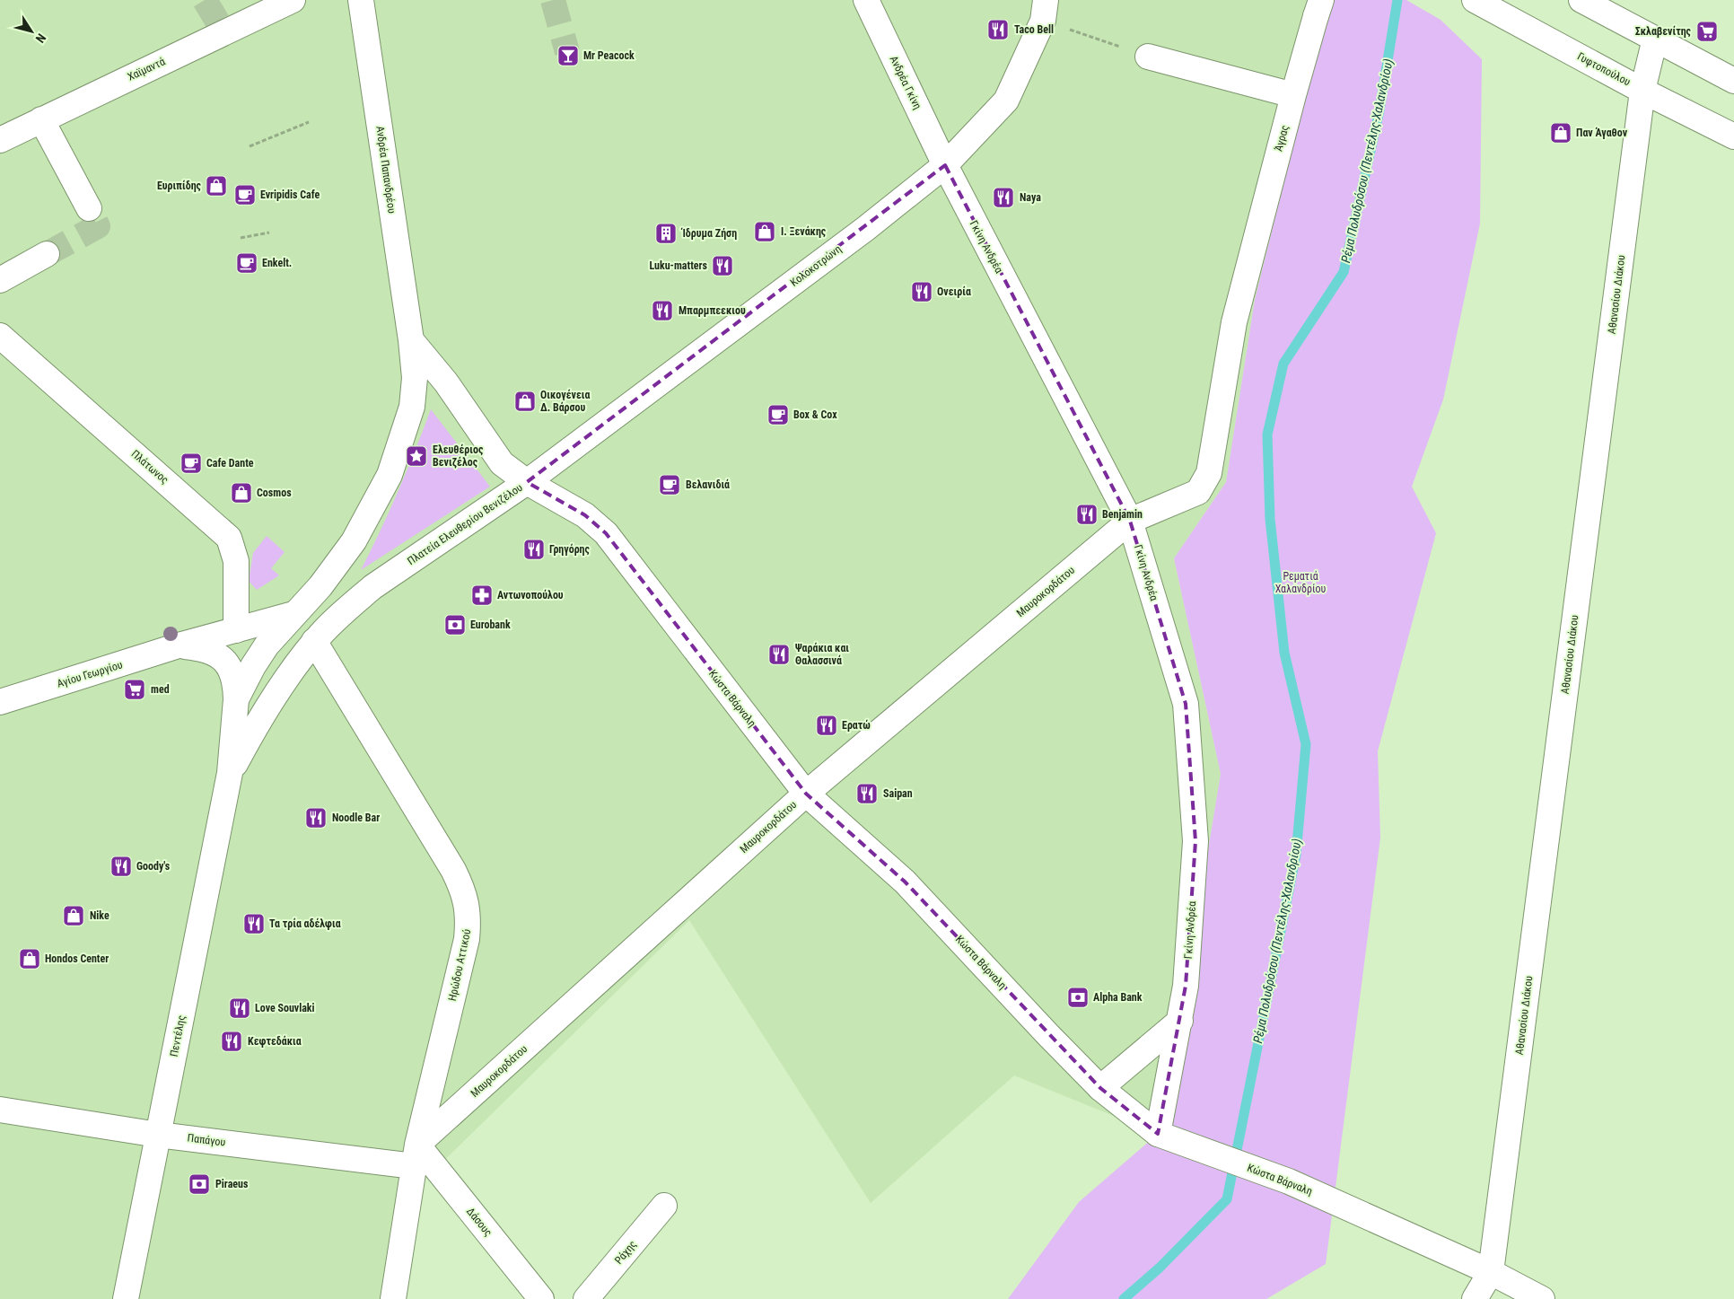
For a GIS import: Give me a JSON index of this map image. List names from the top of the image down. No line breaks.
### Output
{"streets":{"street":["Χαϊμαντά","Γυφτοπούλου","Ανδρέα Γκίνη","Άγρας","Ανδρέα Παπανδρέου","Γκίνη Ανδρέα","Κολοκοτρώνη","Αθανασίου Διάκου","Πλάτωνος","Πλατεία Ελευθερίου Βενιζέλου","Μαυροκορδάτου","Αγίου Γεωργίου","Κώστα Βάρναλη","Ηρώδου Αττικού","Πεντέλης","Παπάγου","Δάσους","Ράχης"]},"crossings":[["Γυφτοπούλου","Αθανασίου Διάκου"],["Ανδρέα Γκίνη","Γκίνη Ανδρέα"],["Ανδρέα Γκίνη","Κολοκοτρώνη"],["Άγρας","Γκίνη Ανδρέα"],["Άγρας","Μαυροκορδάτου"],["Ανδρέα Παπανδρέου","Πλατεία Ελευθερίου Βενιζέλου"],["Γκίνη Ανδρέα","Κολοκοτρώνη"],["Γκίνη Ανδρέα","Μαυροκορδάτου"],["Γκίνη Ανδρέα","Κώστα Βάρναλη"],["Κολοκοτρώνη","Πλατεία Ελευθερίου Βενιζέλου"],["Κολοκοτρώνη","Κώστα Βάρναλη"],["Αθανασίου Διάκου","Κώστα Βάρναλη"],["Πλάτωνος","Αγίου Γεωργίου"],["Πλατεία Ελευθερίου Βενιζέλου","Αγίου Γεωργίου"],["Πλατεία Ελευθερίου Βενιζέλου","Κώστα Βάρναλη"],["Πλατεία Ελευθερίου Βενιζέλου","Ηρώδου Αττικού"],["Πλατεία Ελευθερίου Βενιζέλου","Πεντέλης"],["Μαυροκορδάτου","Κώστα Βάρναλη"],["Μαυροκορδάτου","Ηρώδου Αττικού"],["Μαυροκορδάτου","Παπάγου"],["Μαυροκορδάτου","Δάσους"],["Ηρώδου Αττικού","Παπάγου"],["Ηρώδου Αττικού","Δάσους"],["Πεντέλης","Παπάγου"],["Παπάγου","Δάσους"]],"water":["Ρέμα Πολυδρόσου (Πεντέλης-Χαλανδρίου)"],"parks":["Ρεματιά Χαλανδρίου"],"places":{"restaurant":["Taco Bell","Naya","Luku-matters","Ονειρία","Μπαρμπεεκιου","Benjamin","Γρηγόρης","Ψαράκια και Θαλασσινά","Ερατώ","Saipan","Noodle Bar","Goody's","Τα τρία αδέλφια","Love Souvlaki","Κεφτεδάκια"],"supermarket":["Σκλαβενίτης","med"],"bar":["Mr Peacock"],"shop":["Παν Άγαθον","Ευριπίδης","Ι. Ξενάκης","Οικογένεια Δ. Βάρσου","Cosmos","Nike","Hondos Center"],"cafe":["Evripidis Cafe","Enkelt.","Box & Cox","Cafe Dante","Βελανιδιά"],"building":["Ίδρυμα Ζήση"],"place":["Ελευθέριος Βενιζέλος"],"pharmacy":["Αντωνοπούλου"],"bank":["Eurobank","Alpha Bank","Piraeus"]},"north":"bottom right"}
